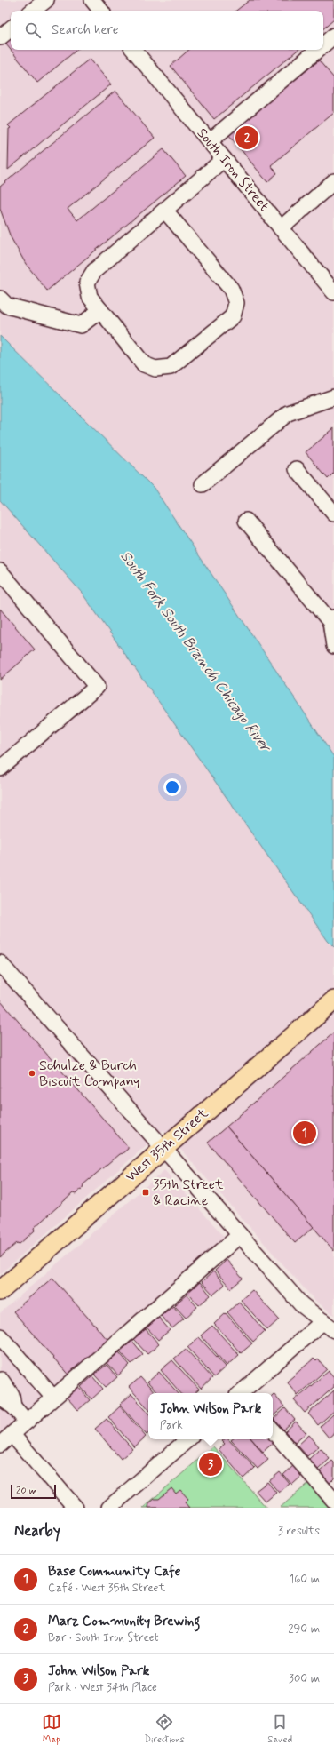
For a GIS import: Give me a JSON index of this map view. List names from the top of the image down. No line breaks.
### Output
{"streets":{"main road":["West 35th Street"],"street":["South Iron Street"]},"water":["South Fork South Branch Chicago River"],"places":{"other":["Schulze & Burch Biscuit Company"],"transit":["35th Street & Racine"]},"scale_bar":"20 m","page":{"search":"Search here","pins":["2","1","3"],"popup":["John Wilson Park","Park"],"scale":"20 m","heading":["Nearby","3 results"],"list":[{"mark":"1","name":"Base Community Cafe","note":"Café · West 35th Street","value":"160 m"},{"mark":"2","name":"Marz Community Brewing","note":"Bar · South Iron Street","value":"290 m"},{"mark":"3","name":"John Wilson Park","note":"Park · West 34th Place","value":"300 m"}],"nav":["Map","Directions","Saved"]}}
